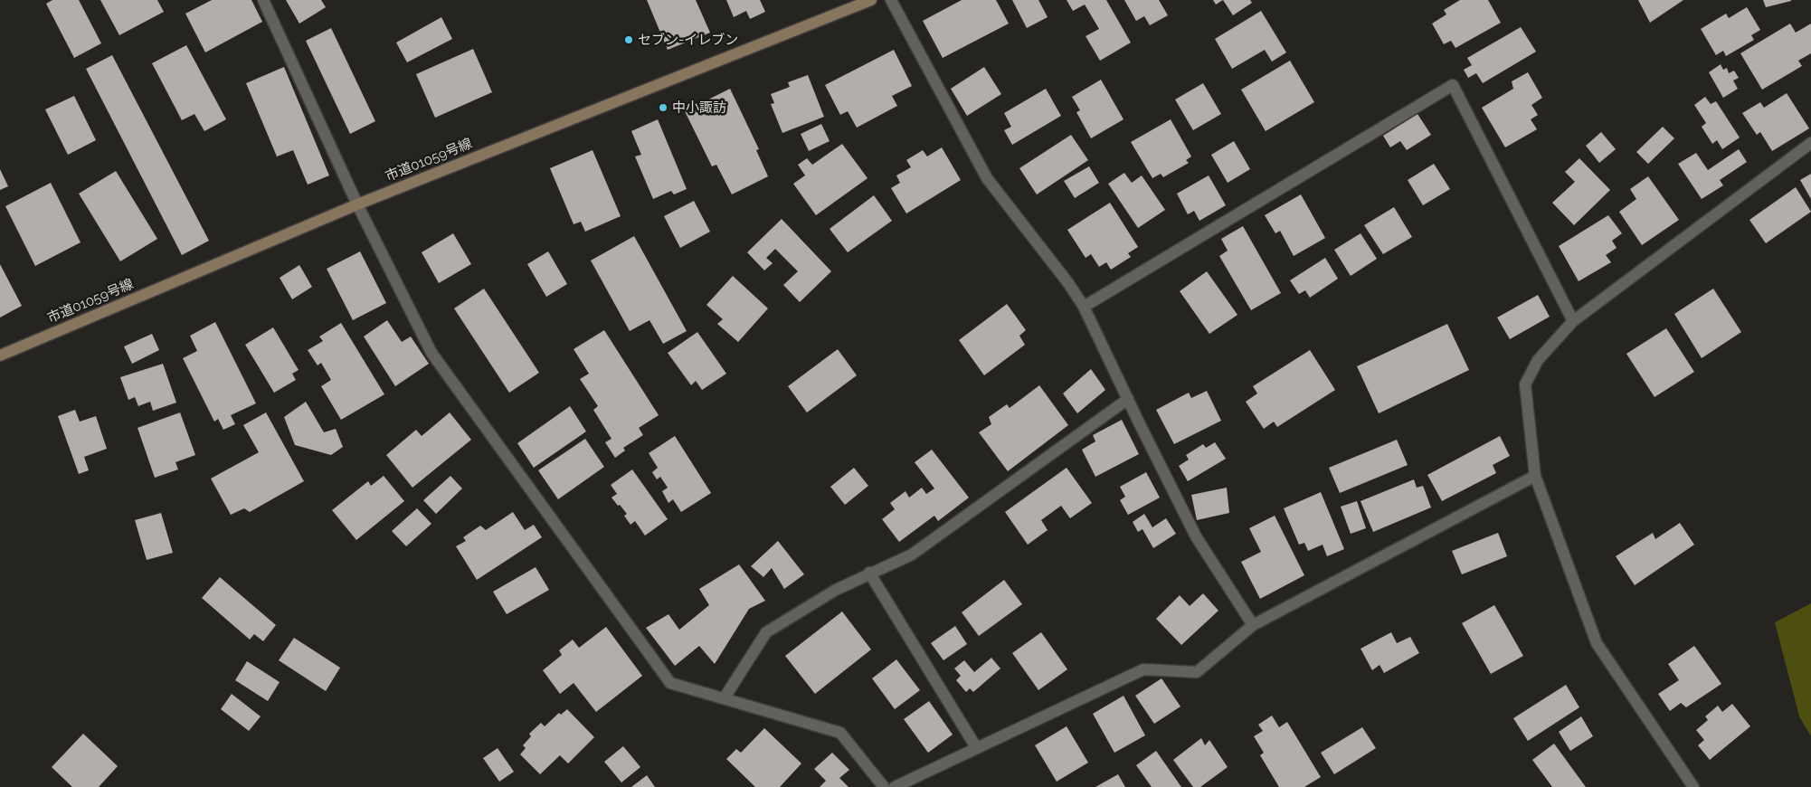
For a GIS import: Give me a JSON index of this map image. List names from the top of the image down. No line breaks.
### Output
{"streets":{"street":["市道01059号線"]},"places":["セブン-イレブン","中小諏訪"]}
